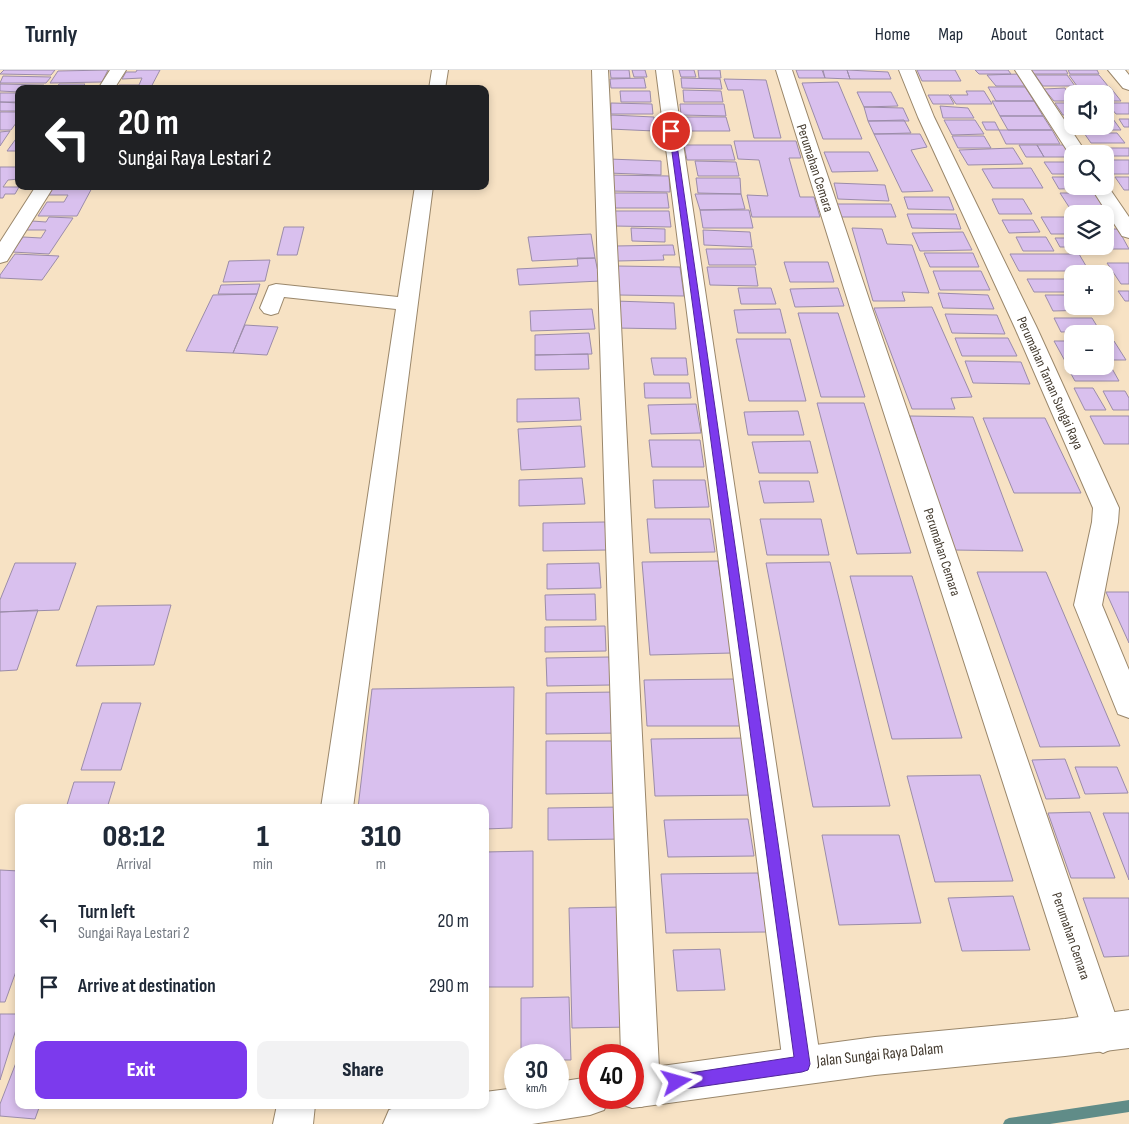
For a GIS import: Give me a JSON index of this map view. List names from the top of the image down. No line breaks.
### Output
{"streets":{"street":["Perumahan Cemara","Perumahan Taman Sungai Raya","Jalan Sungai Raya Dalam"]},"crossings":[["Perumahan Cemara","Jalan Sungai Raya Dalam"]],"page":{"header":"Turnly","nav":["Home","Map","About","Contact"],"map_buttons":["+","−"],"turn":["20 m","Sungai Raya Lestari 2"],"eta":["08:12","Arrival","1","min","310","m"],"list":[{"name":"Turn left","note":"Sungai Raya Lestari 2","value":"20 m"},{"name":"Arrive at destination","value":"290 m"}],"buttons":["Exit","Share"],"speed":"30 km/h","limit":"40"}}
